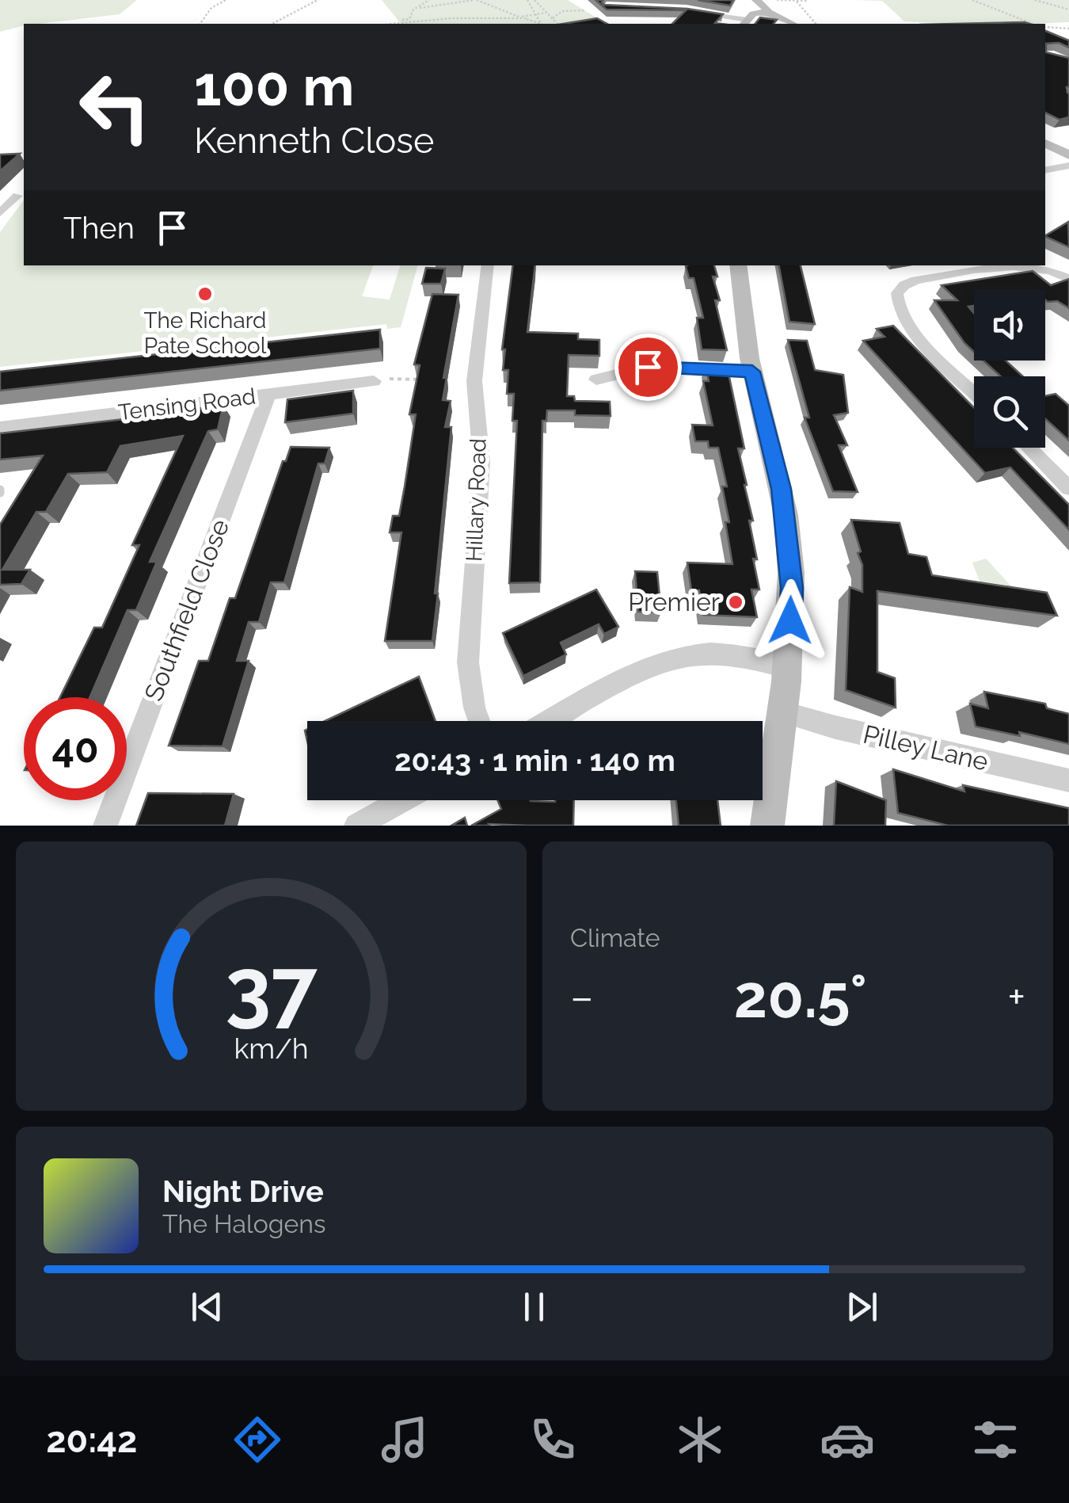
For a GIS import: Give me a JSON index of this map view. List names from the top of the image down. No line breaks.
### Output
{"streets":{"street":["Tensing Road","Hillary Road","Southfield Close","Pilley Lane"]},"crossings":[["Tensing Road","Southfield Close"]],"places":["The Richard Pate School","Premier"],"page":{"turn":["100 m","Kenneth Close"],"then":"Then","limit":"40","trip":"20:43 · 1 min · 140 m","tile":"Climate","heat":["−","20.5°","+"],"song":["Night Drive","The Halogens"],"tabs":"20:42","gauge":["37","km/h"]}}
